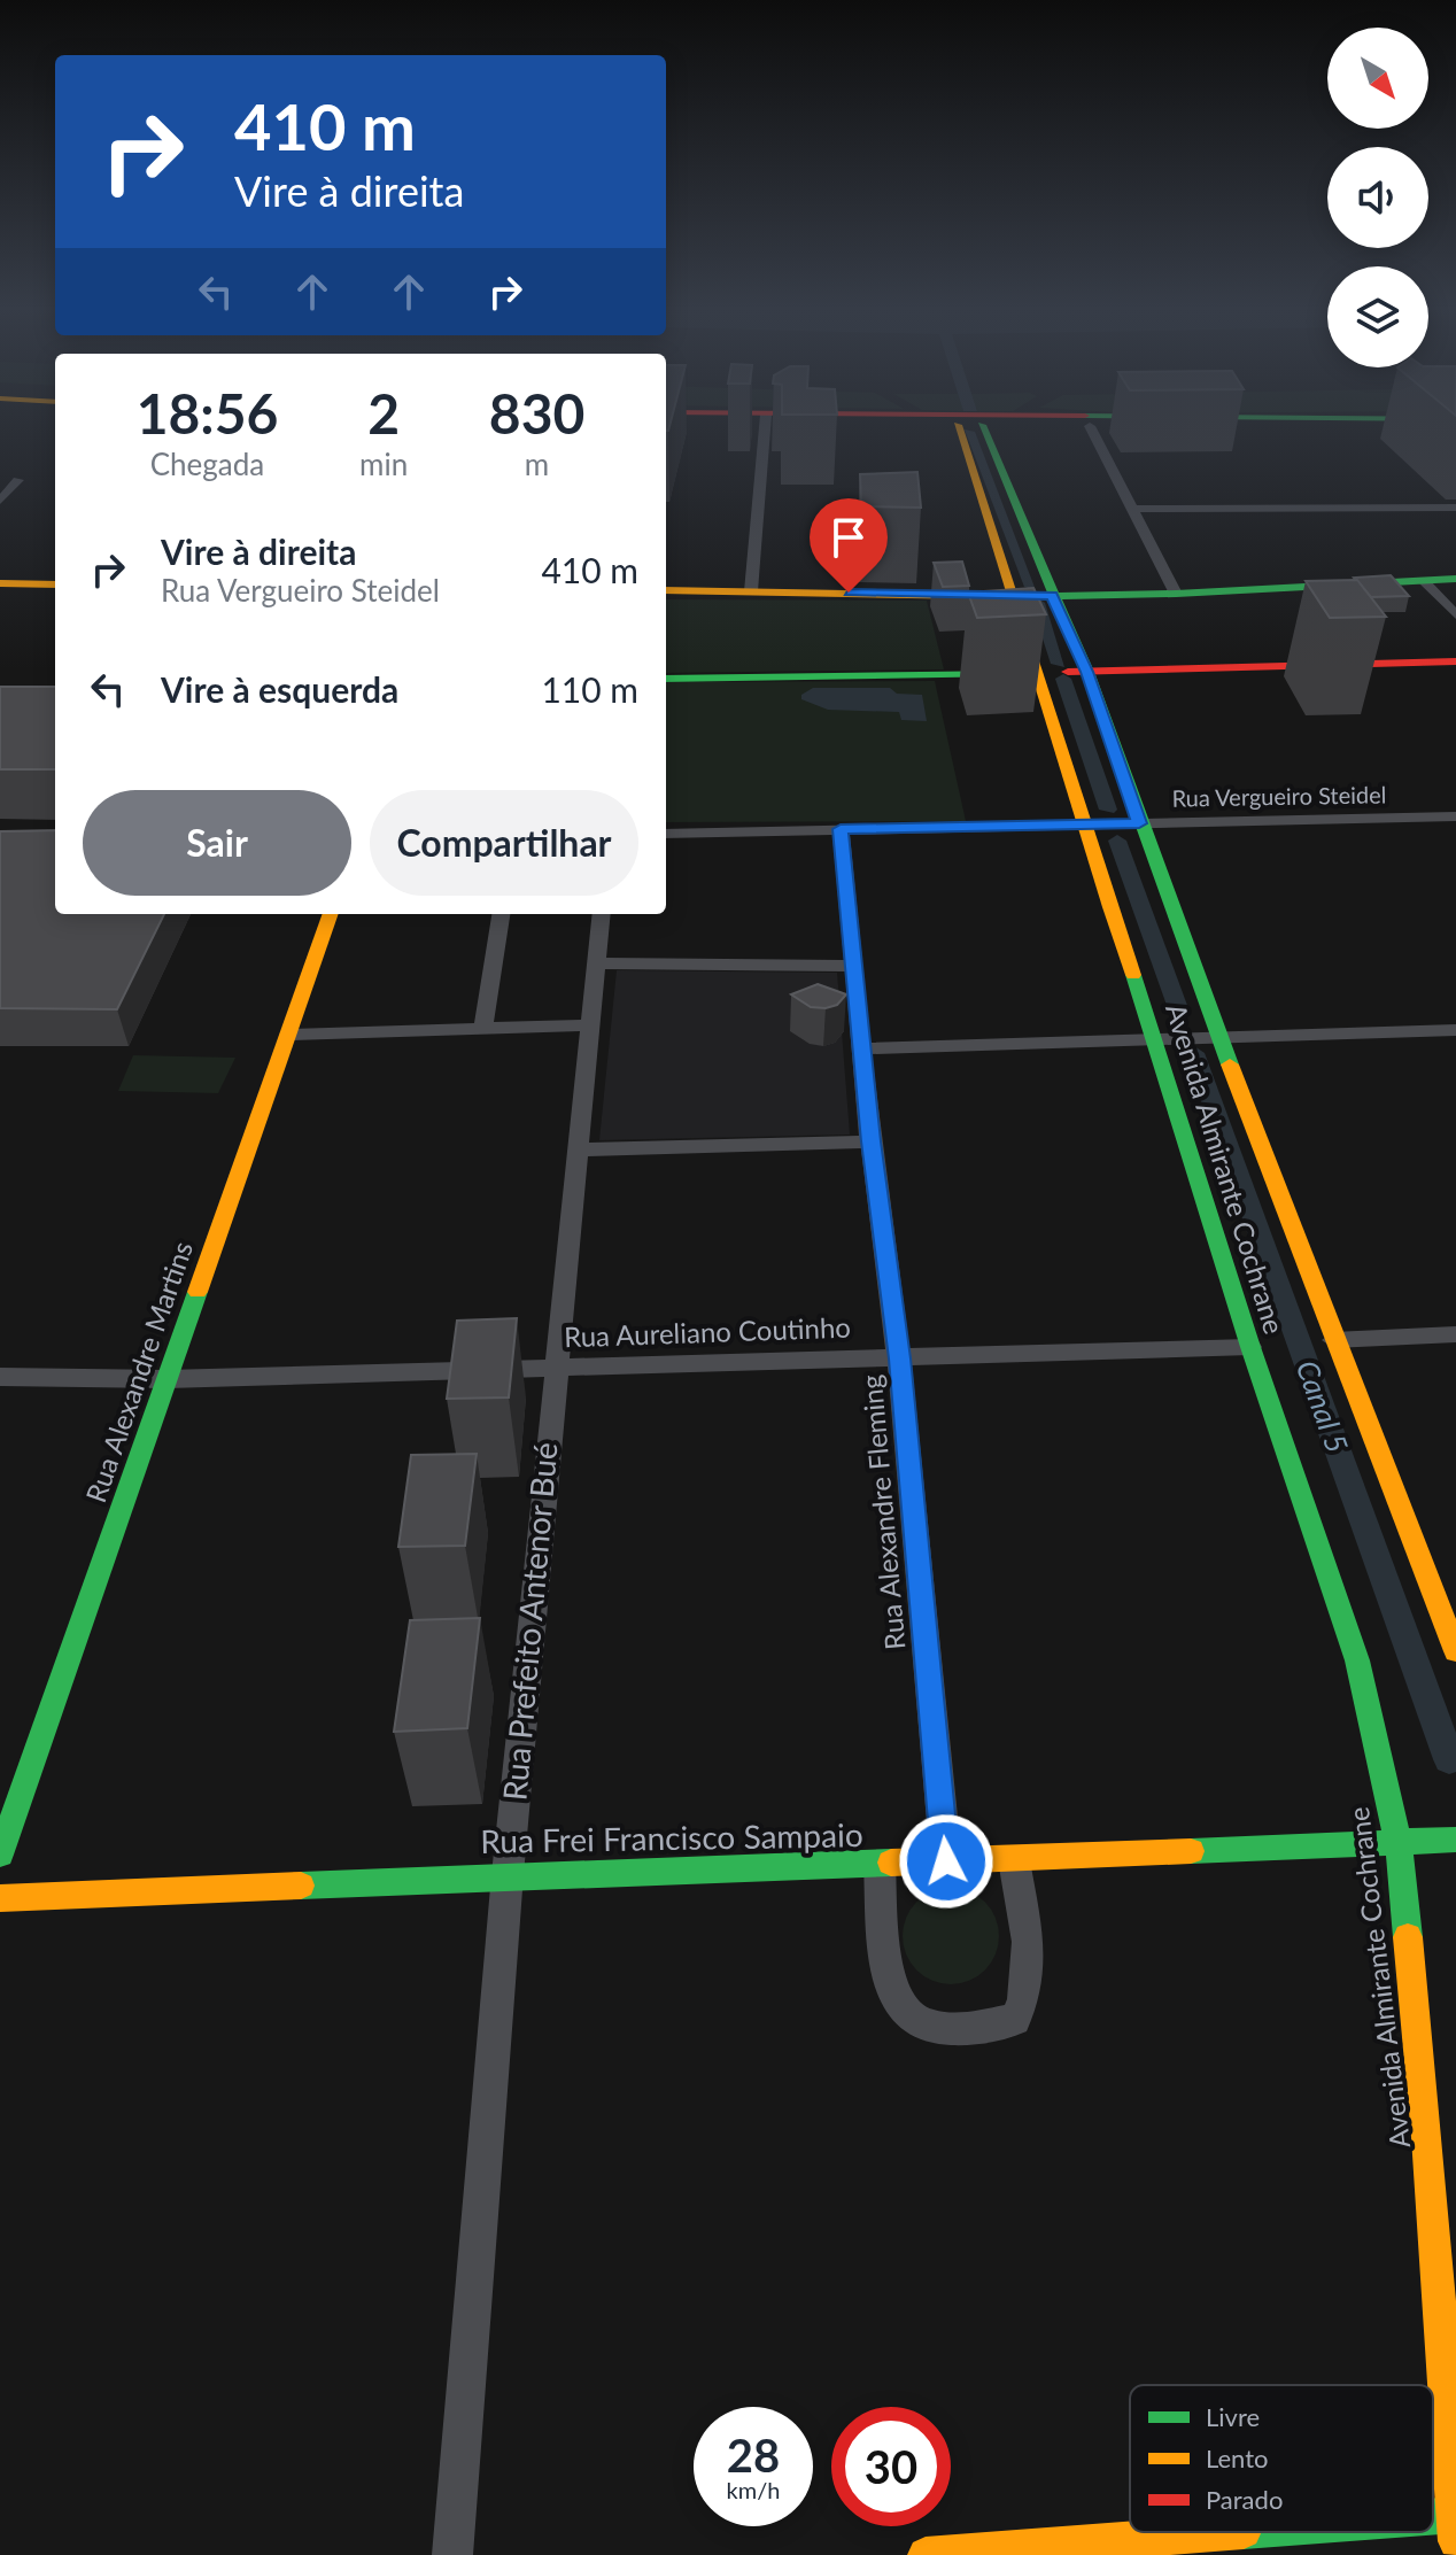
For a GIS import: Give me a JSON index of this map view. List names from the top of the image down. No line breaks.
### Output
{"streets":{"main road":["Avenida Almirante Cochrane","Rua Alexandre Martins","Rua Frei Francisco Sampaio"],"street":["Rua Vergueiro Steidel","Rua Aureliano Coutinho","Rua Alexandre Fleming","Rua Prefeito Antenor Bué"]},"crossings":[["Rua Vergueiro Steidel","Avenida Almirante Cochrane"],["Rua Vergueiro Steidel","Rua Alexandre Fleming"],["Avenida Almirante Cochrane","Rua Aureliano Coutinho"],["Avenida Almirante Cochrane","Rua Frei Francisco Sampaio"],["Rua Aureliano Coutinho","Rua Alexandre Martins"],["Rua Aureliano Coutinho","Rua Alexandre Fleming"],["Rua Aureliano Coutinho","Rua Prefeito Antenor Bué"],["Rua Alexandre Fleming","Rua Frei Francisco Sampaio"],["Rua Prefeito Antenor Bué","Rua Frei Francisco Sampaio"]],"water":["Canal 5"],"legend":["Livre","Lento","Parado"],"north":"bottom right","page":{"turn":["410 m","Vire à direita"],"eta":["18:56","Chegada","2","min","830","m"],"list":[{"name":"Vire à direita","note":"Rua Vergueiro Steidel","value":"410 m"},{"name":"Vire à esquerda","value":"110 m"}],"buttons":["Sair","Compartilhar"],"speed":"28 km/h","limit":"30"}}
